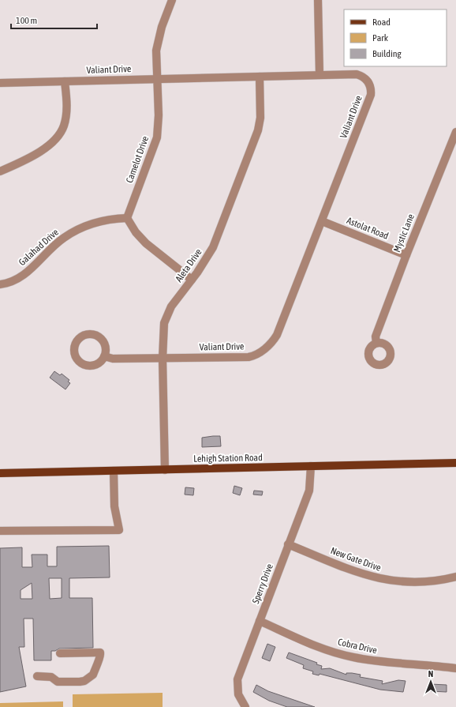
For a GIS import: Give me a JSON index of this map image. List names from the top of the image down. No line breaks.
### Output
{"streets":{"main road":["Lehigh Station Road"],"street":["Valiant Drive","Camelot Drive","Astolat Road","Mystic Lane","Galahad Drive","Aleta Drive","New Gate Drive","Sperry Drive","Cobra Drive"]},"crossings":[["Valiant Drive","Camelot Drive"],["Valiant Drive","Astolat Road"],["Valiant Drive","Aleta Drive"],["Camelot Drive","Galahad Drive"],["Astolat Road","Mystic Lane"],["Aleta Drive","Lehigh Station Road"],["Lehigh Station Road","Sperry Drive"],["New Gate Drive","Sperry Drive"],["Sperry Drive","Cobra Drive"]],"legend":["Road","Park","Building"],"scale_bar":"100 m","north":"top"}
